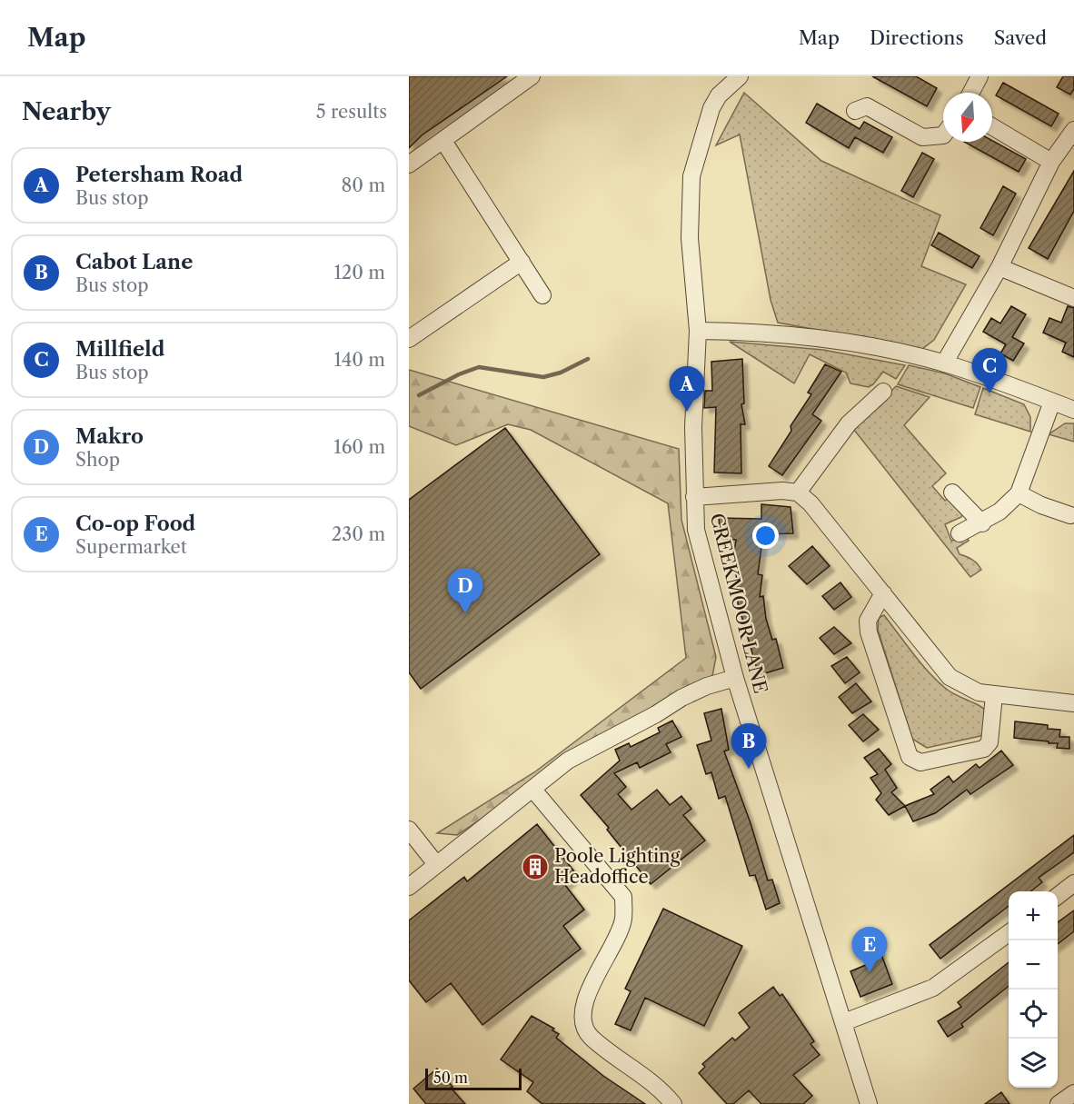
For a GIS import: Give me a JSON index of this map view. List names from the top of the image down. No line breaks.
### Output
{"streets":{"street":["CREEKMOOR LANE"]},"places":{"building":["Poole Lighting Headoffice"]},"scale_bar":"50 m","north":"bottom","page":{"header":"Map","nav":["Map","Directions","Saved"],"heading":["Nearby","5 results"],"list":[{"mark":"A","name":"Petersham Road","note":"Bus stop","value":"80 m"},{"mark":"B","name":"Cabot Lane","note":"Bus stop","value":"120 m"},{"mark":"C","name":"Millfield","note":"Bus stop","value":"140 m"},{"mark":"D","name":"Makro","note":"Shop","value":"160 m"},{"mark":"E","name":"Co-op Food","note":"Supermarket","value":"230 m"}],"pins":["C","A","D","B","E"],"map_buttons":["+","−"],"scale":"50 m"}}
